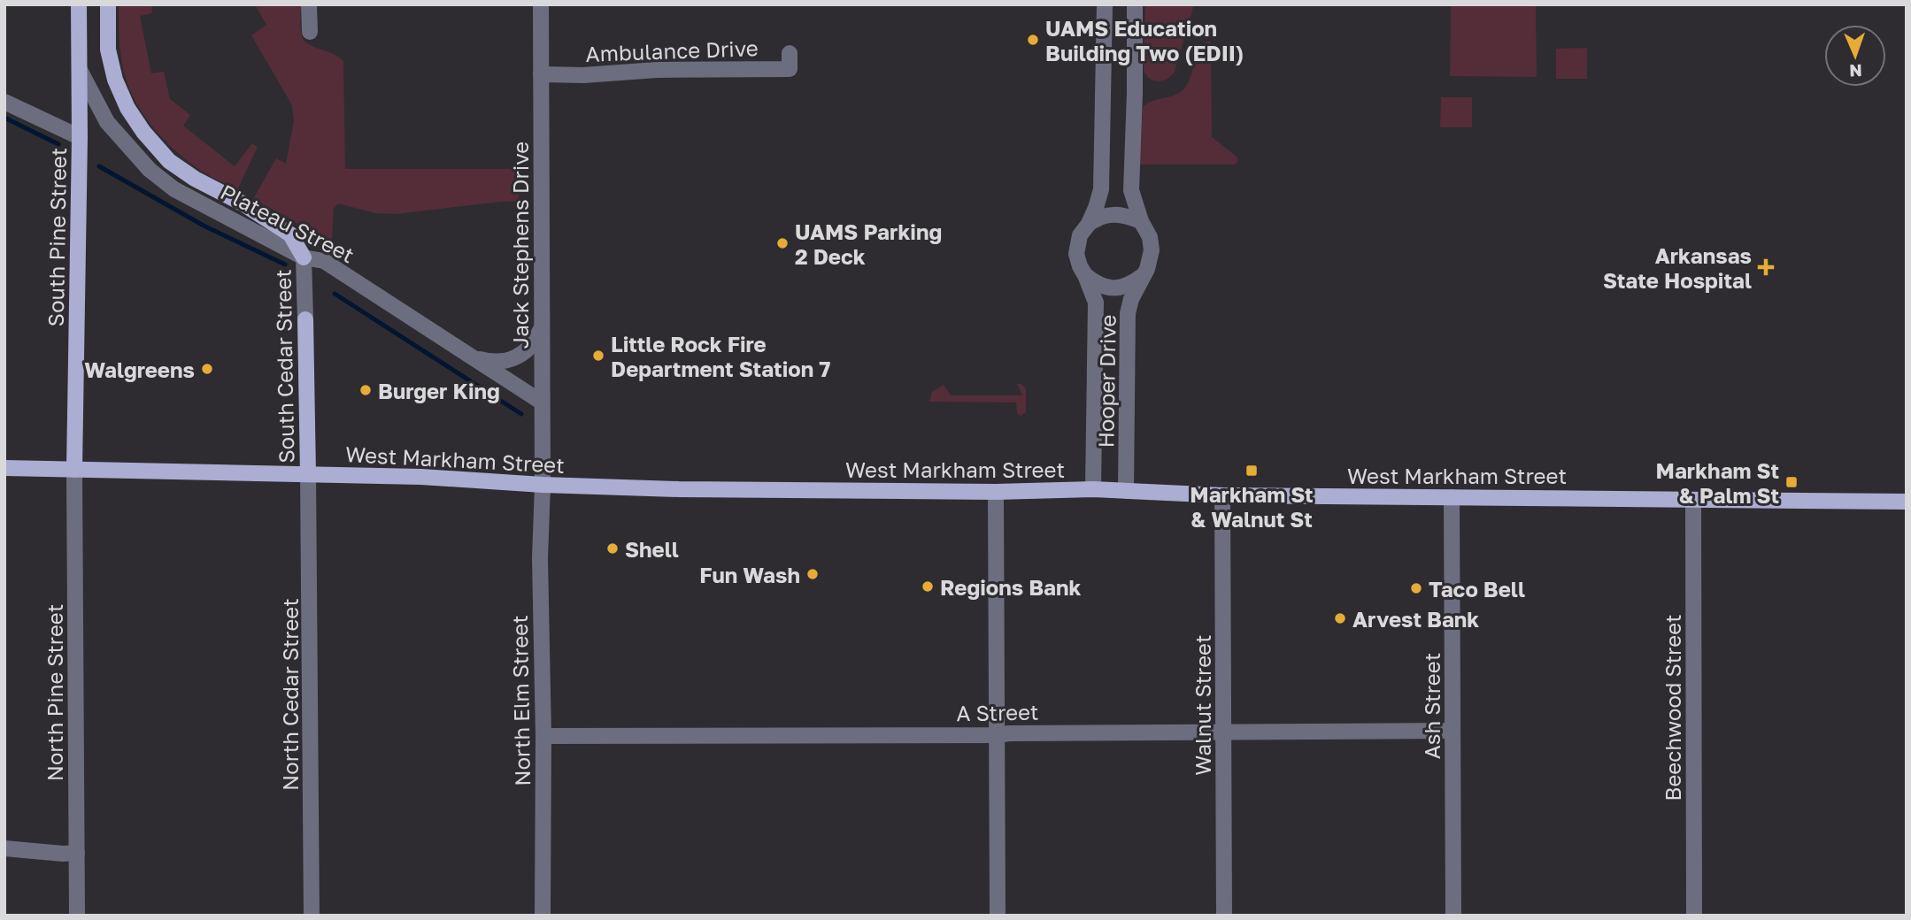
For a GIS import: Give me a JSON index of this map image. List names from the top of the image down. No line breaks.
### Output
{"streets":{"main road":["South Pine Street","South Cedar Street","West Markham Street"],"street":["Ambulance Drive","Plateau Street","Jack Stephens Drive","Hooper Drive","North Pine Street","North Cedar Street","North Elm Street","Walnut Street","Ash Street","Beechwood Street","A Street"]},"crossings":[["Ambulance Drive","Jack Stephens Drive"],["Plateau Street","South Pine Street"],["Plateau Street","Jack Stephens Drive"],["Plateau Street","South Cedar Street"],["South Pine Street","West Markham Street"],["South Pine Street","North Pine Street"],["Jack Stephens Drive","West Markham Street"],["Jack Stephens Drive","North Elm Street"],["South Cedar Street","West Markham Street"],["South Cedar Street","North Cedar Street"],["Hooper Drive","West Markham Street"],["West Markham Street","North Pine Street"],["West Markham Street","North Cedar Street"],["West Markham Street","North Elm Street"],["West Markham Street","Walnut Street"],["West Markham Street","Ash Street"],["West Markham Street","Beechwood Street"],["North Elm Street","A Street"],["Walnut Street","A Street"],["Ash Street","A Street"]],"places":{"other":["UAMS Education Building Two (EDII)","UAMS Parking 2 Deck","Little Rock Fire Department Station 7","Walgreens","Burger King","Shell","Fun Wash","Regions Bank","Taco Bell","Arvest Bank"],"health":["Arkansas State Hospital"],"transit":["Markham St & Walnut St","Markham St & Palm St"]},"north":"bottom"}
